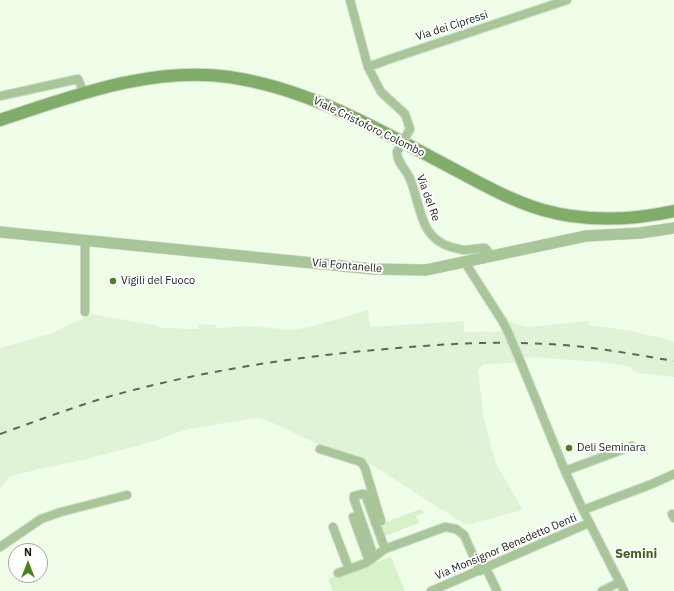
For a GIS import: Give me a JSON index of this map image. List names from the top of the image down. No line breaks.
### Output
{"streets":{"main road":["Viale Cristoforo Colombo"],"street":["Via dei Cipressi","Via del Re","Via Fontanelle","Via Monsignor Benedetto Denti"]},"crossings":[["Via dei Cipressi","Via del Re"],["Via del Re","Via Fontanelle"]],"districts":["Semini"],"places":["Vigili del Fuoco","Deli Seminara"],"north":"top"}
